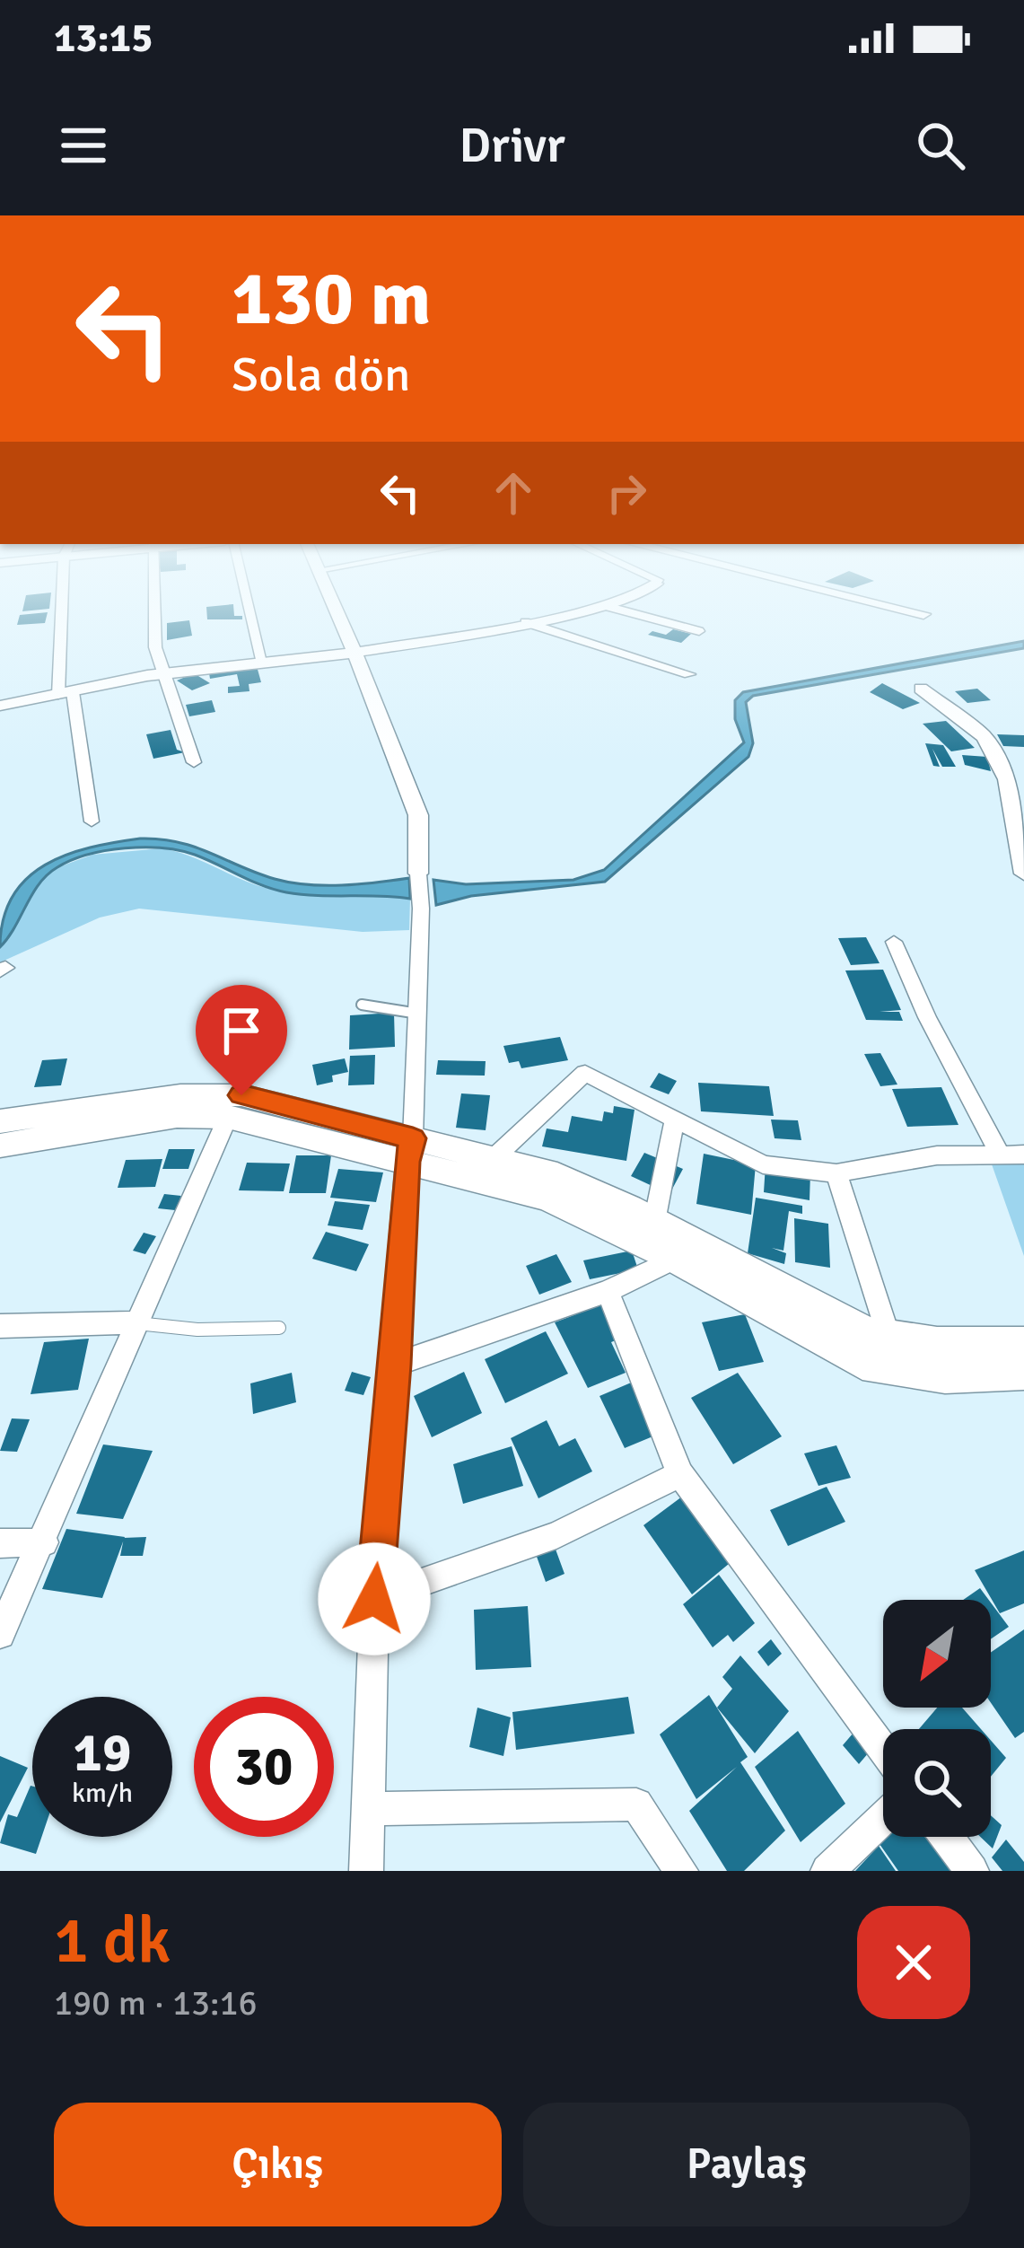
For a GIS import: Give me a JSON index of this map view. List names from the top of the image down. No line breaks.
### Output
{"north":"bottom left","page":{"status":"13:15","header":"Drivr","turn":["130 m","Sola dön"],"speed":"19 km/h","limit":"30","heading":["1 dk","190 m · 13:16"],"buttons":["Çıkış","Paylaş"]}}
